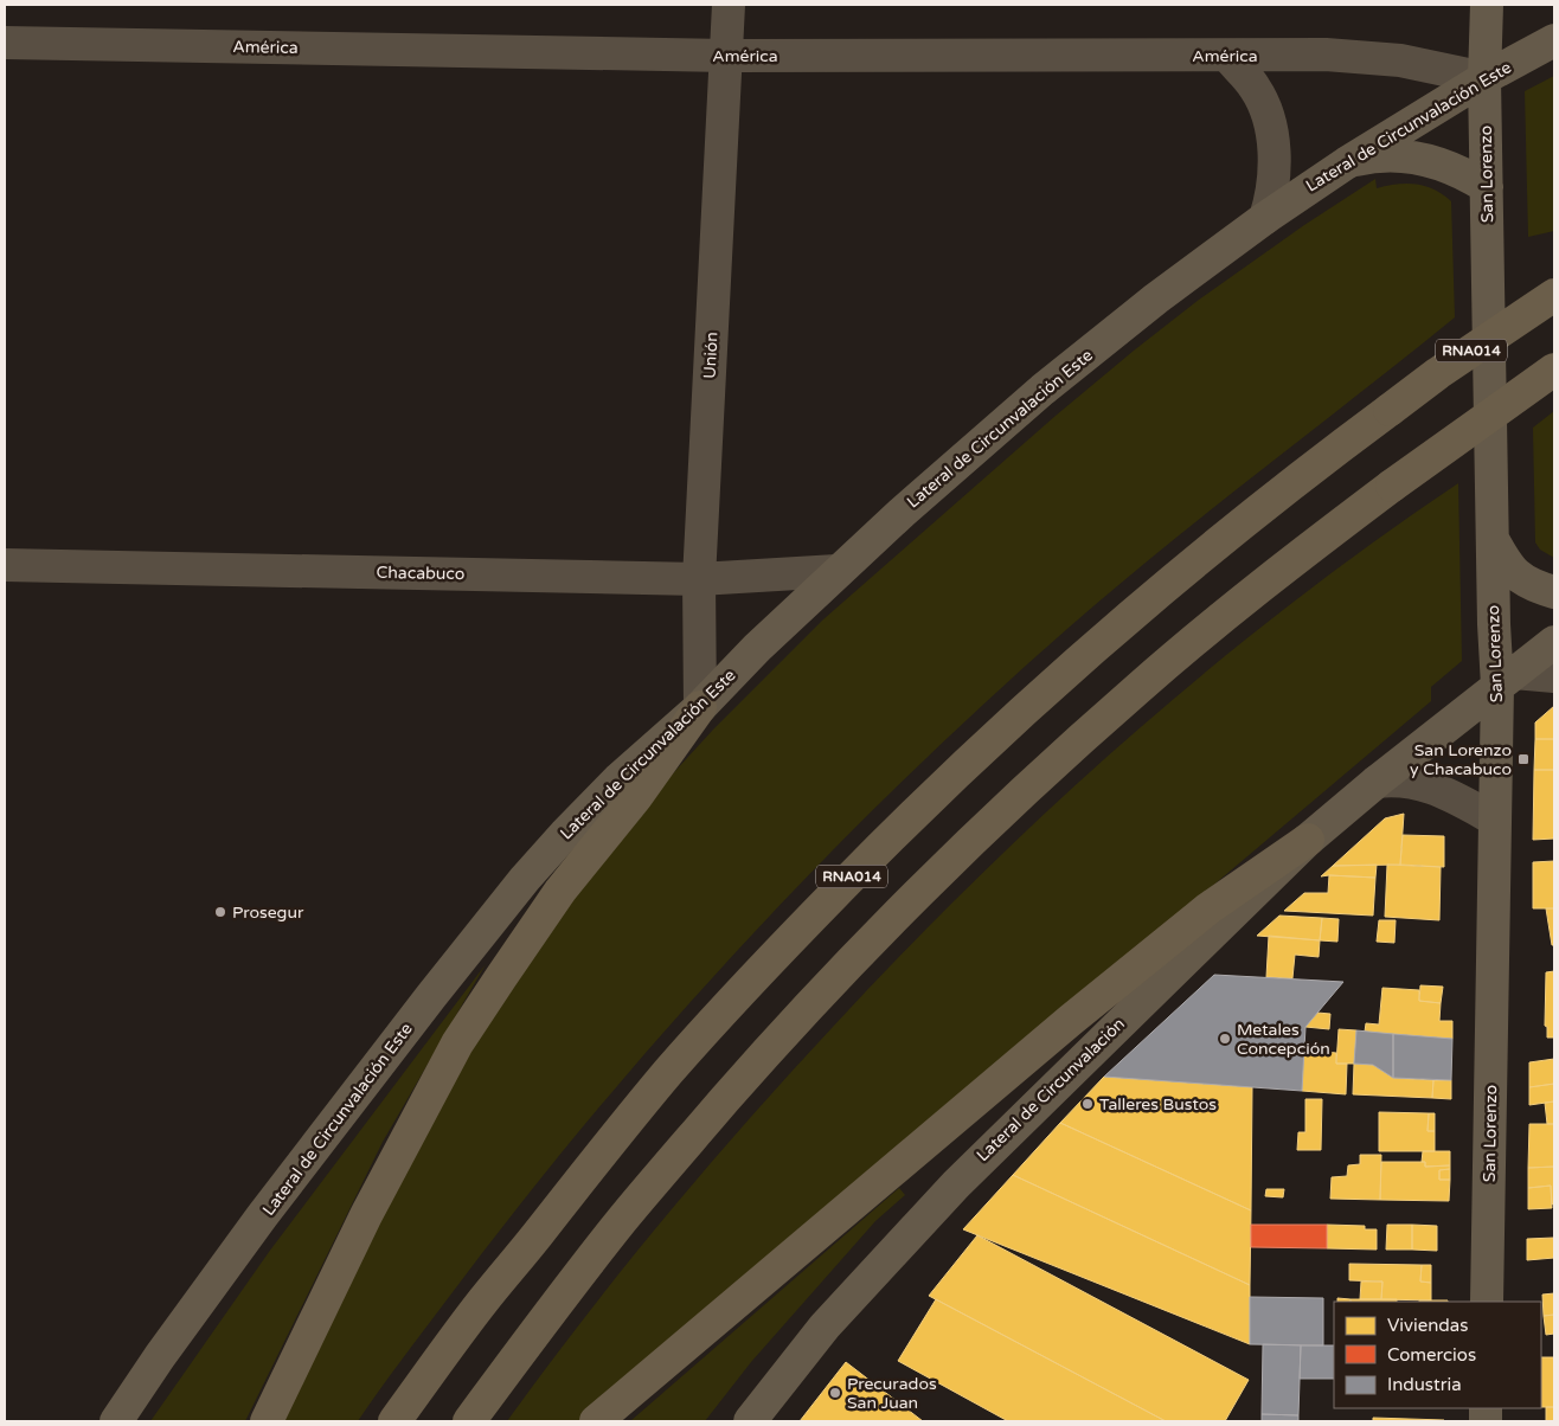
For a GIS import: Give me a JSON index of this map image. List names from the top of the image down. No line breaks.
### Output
{"streets":{"highway":["RNA014"],"street":["América","Lateral de Circunvalación Este","San Lorenzo","Unión","Chacabuco","Lateral de Circunvalación"]},"crossings":[["América","Lateral de Circunvalación Este"],["América","San Lorenzo"],["América","Unión"],["Lateral de Circunvalación Este","San Lorenzo"],["Lateral de Circunvalación Este","Unión"],["Lateral de Circunvalación Este","Chacabuco"],["San Lorenzo","Lateral de Circunvalación"],["Unión","Chacabuco"]],"places":{"transit":["San Lorenzo y Chacabuco"],"other":["Prosegur","Metales Concepción","Talleres Bustos","Precurados San Juan"]},"legend":["Viviendas","Comercios","Industria"]}
